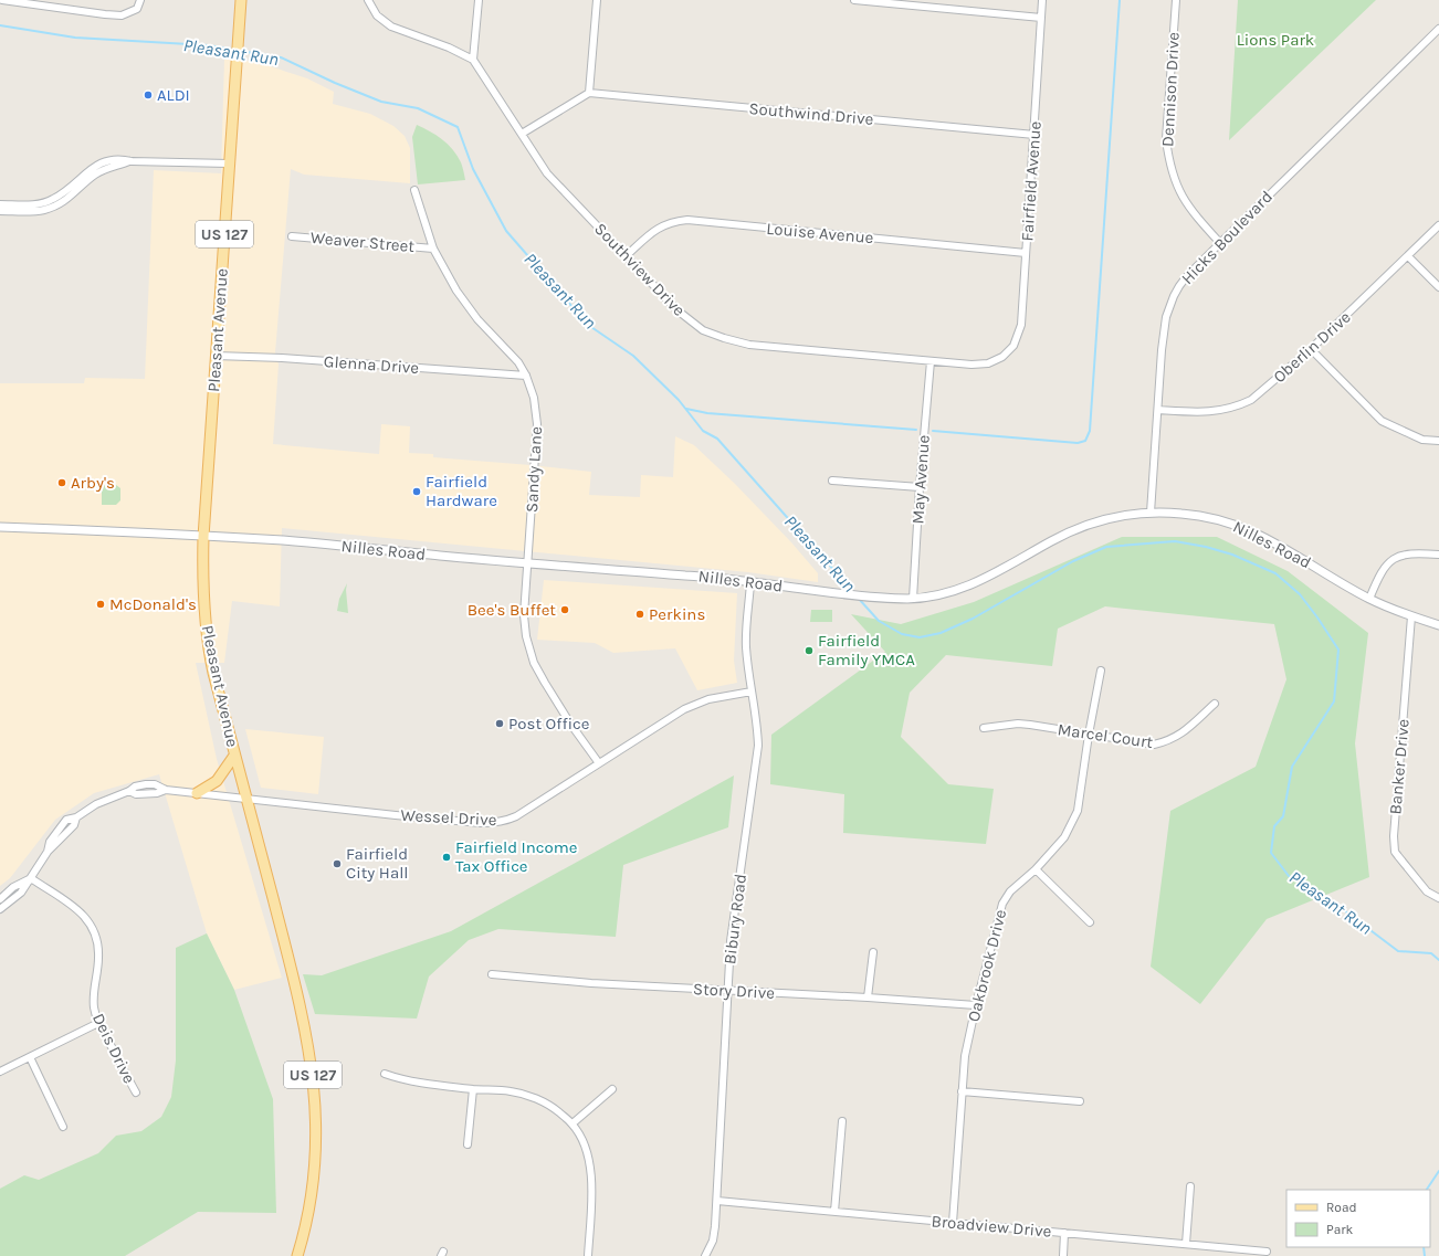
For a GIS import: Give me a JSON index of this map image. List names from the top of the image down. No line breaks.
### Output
{"streets":{"main road":["US 127","Pleasant Avenue"],"street":["Dennison Drive","Southwind Drive","Fairfield Avenue","Louise Avenue","Hicks Boulevard","Weaver Street","Southview Drive","Oberlin Drive","Glenna Drive","Sandy Lane","May Avenue","Nilles Road","Marcel Court","Banker Drive","Wessel Drive","Bibury Road","Oakbrook Drive","Story Drive","Deis Drive","Broadview Drive"]},"crossings":[["Dennison Drive","Hicks Boulevard"],["Southwind Drive","Fairfield Avenue"],["Fairfield Avenue","Louise Avenue"],["Fairfield Avenue","Southview Drive"],["Louise Avenue","Southview Drive"],["Hicks Boulevard","Oberlin Drive"],["Hicks Boulevard","Nilles Road"],["Weaver Street","Sandy Lane"],["Southview Drive","May Avenue"],["Pleasant Avenue","Glenna Drive"],["Pleasant Avenue","Nilles Road"],["Pleasant Avenue","Wessel Drive"],["Glenna Drive","Sandy Lane"],["Sandy Lane","Nilles Road"],["Sandy Lane","Wessel Drive"],["May Avenue","Nilles Road"],["Nilles Road","Banker Drive"],["Nilles Road","Bibury Road"],["Marcel Court","Oakbrook Drive"],["Wessel Drive","Bibury Road"],["Wessel Drive","Deis Drive"],["Bibury Road","Story Drive"],["Bibury Road","Broadview Drive"],["Oakbrook Drive","Story Drive"],["Oakbrook Drive","Broadview Drive"]],"water":["Pleasant Run"],"parks":["Lions Park"],"places":["ALDI","Arby's","Fairfield Hardware","McDonald's","Bee's Buffet","Perkins","Fairfield Family YMCA","Post Office","Fairfield Income Tax Office","Fairfield City Hall"],"legend":["Road","Park"]}
